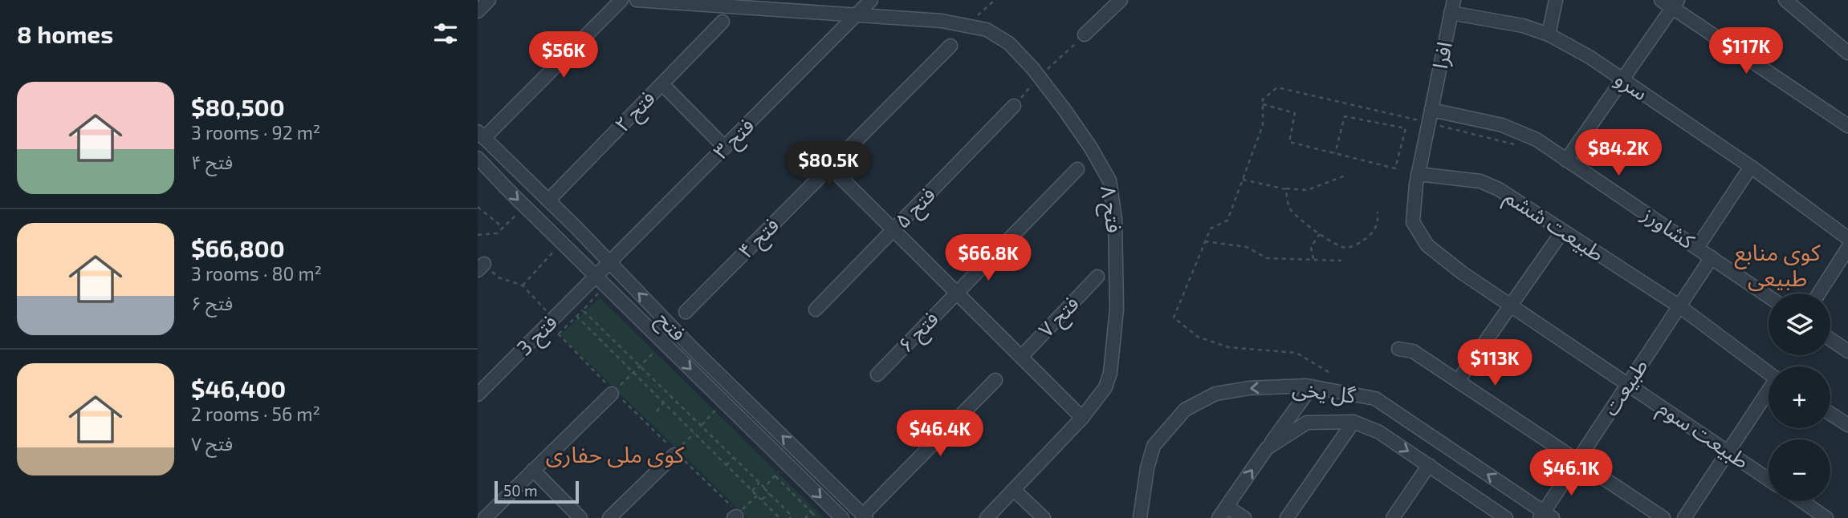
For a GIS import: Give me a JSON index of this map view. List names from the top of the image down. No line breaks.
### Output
{"streets":{"street":["افرا","سرو","فتح ۲","فتح ۳","فتح ۵","فتح ۸","طبیعت ششم","کشاورز","فتح ۴","فتح ۷","فتح","فتح ۶","فتح 3","طبیعت","گل یخی","طبیعت سوم"]},"crossings":[["افرا","سرو"],["افرا","طبیعت ششم"],["افرا","کشاورز"],["افرا","طبیعت سوم"],["فتح ۲","فتح"],["فتح ۳","فتح ۸"],["فتح ۳","فتح"],["فتح ۳","فتح 3"],["طبیعت ششم","طبیعت"],["کشاورز","طبیعت"],["فتح","فتح 3"],["طبیعت","گل یخی"],["طبیعت","طبیعت سوم"]],"districts":["کوی منابع طبیعی","کوی ملی حفاری"],"scale_bar":"50 m","page":{"heading":"8 homes","price":["$117K","$56K","$84.2K","$80.5K","$66.8K","$113K","$46.4K","$46.1K"],"list":[{"name":"$80,500","note":"3 rooms · 92 m² · فتح ۴"},{"name":"$66,800","note":"3 rooms · 80 m² · فتح ۶"},{"name":"$46,400","note":"2 rooms · 56 m² · فتح ۷"}],"map_buttons":["+","−"],"scale":"50 m"}}
